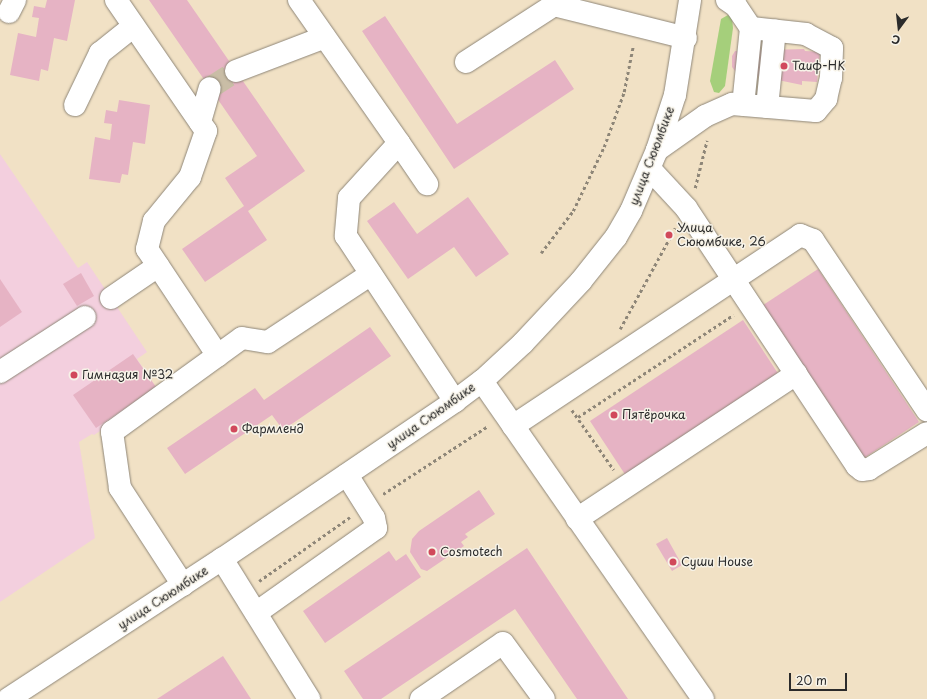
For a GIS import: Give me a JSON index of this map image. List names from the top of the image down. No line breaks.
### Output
{"streets":{"street":["улица Сююмбике"]},"places":["Таиф-НК","Улица Сююмбике, 26","Гимназия №32","Пятёрочка","Фармленд","Cosmotech","Суши House"],"scale_bar":"20 m","north":"bottom"}
